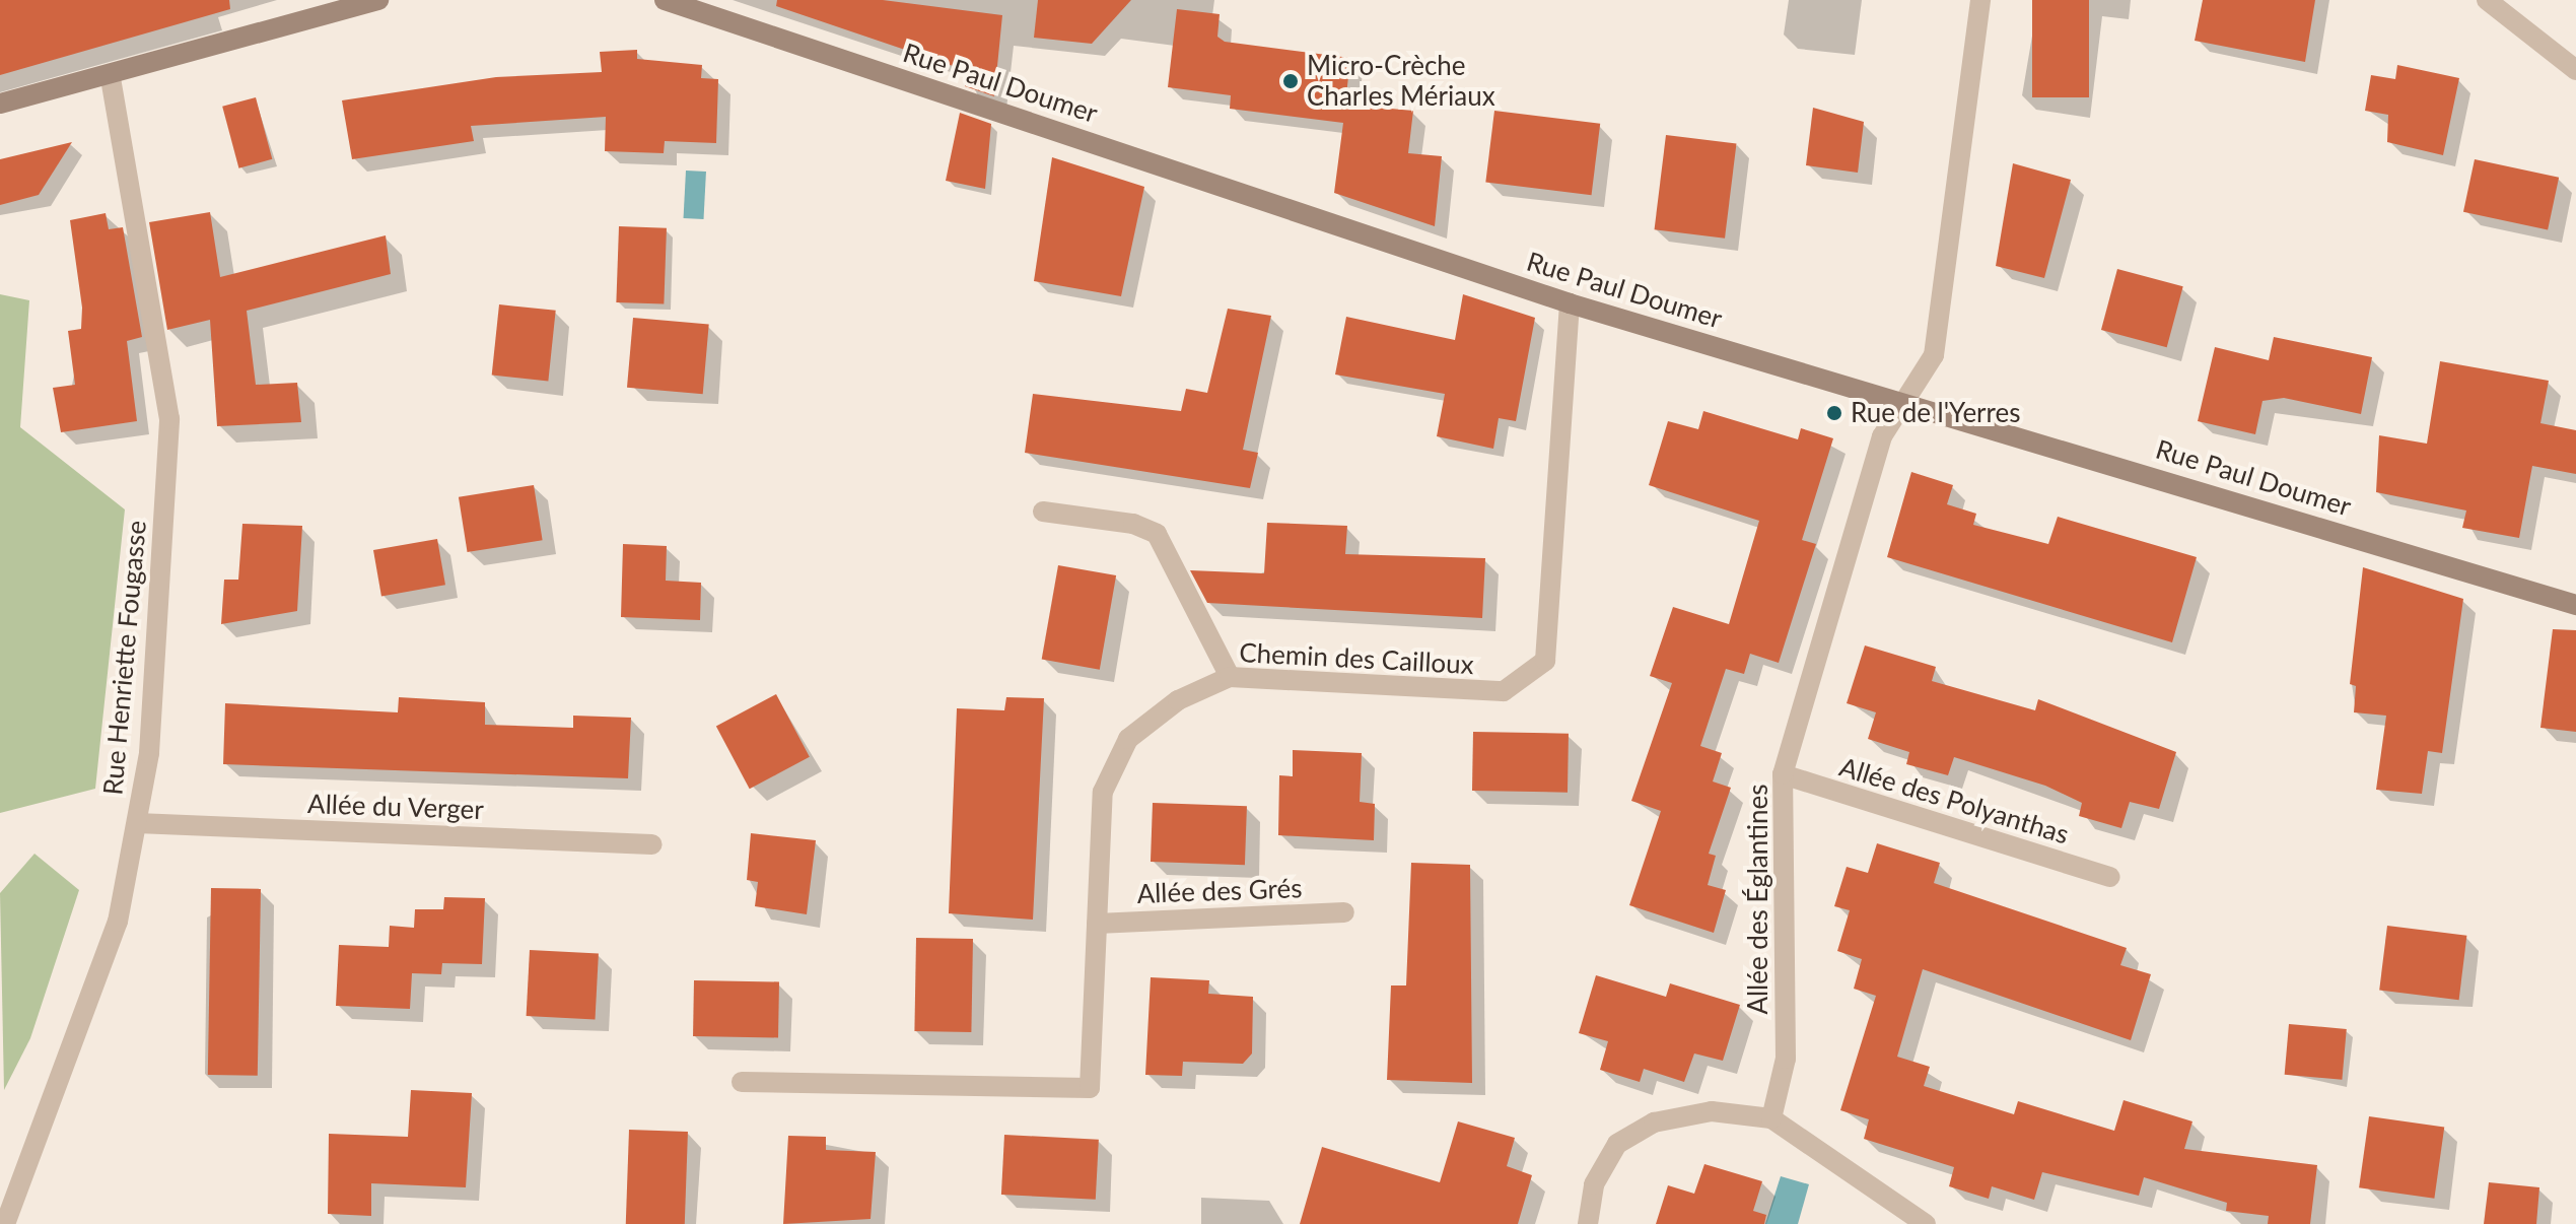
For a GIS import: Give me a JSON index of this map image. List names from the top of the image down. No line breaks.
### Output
{"streets":{"street":["Rue Paul Doumer","Rue Henriette Fougasse","Chemin des Cailloux","Allée des Polyanthas","Allée du Verger","Allée des Grés","Allée des Églantines"]},"crossings":[["Rue Paul Doumer","Chemin des Cailloux"],["Rue Paul Doumer","Allée des Églantines"],["Rue Henriette Fougasse","Allée du Verger"],["Chemin des Cailloux","Allée des Grés"],["Allée des Polyanthas","Allée des Églantines"]],"places":["Micro-Crèche Charles Mériaux","Rue de l'Yerres"]}
